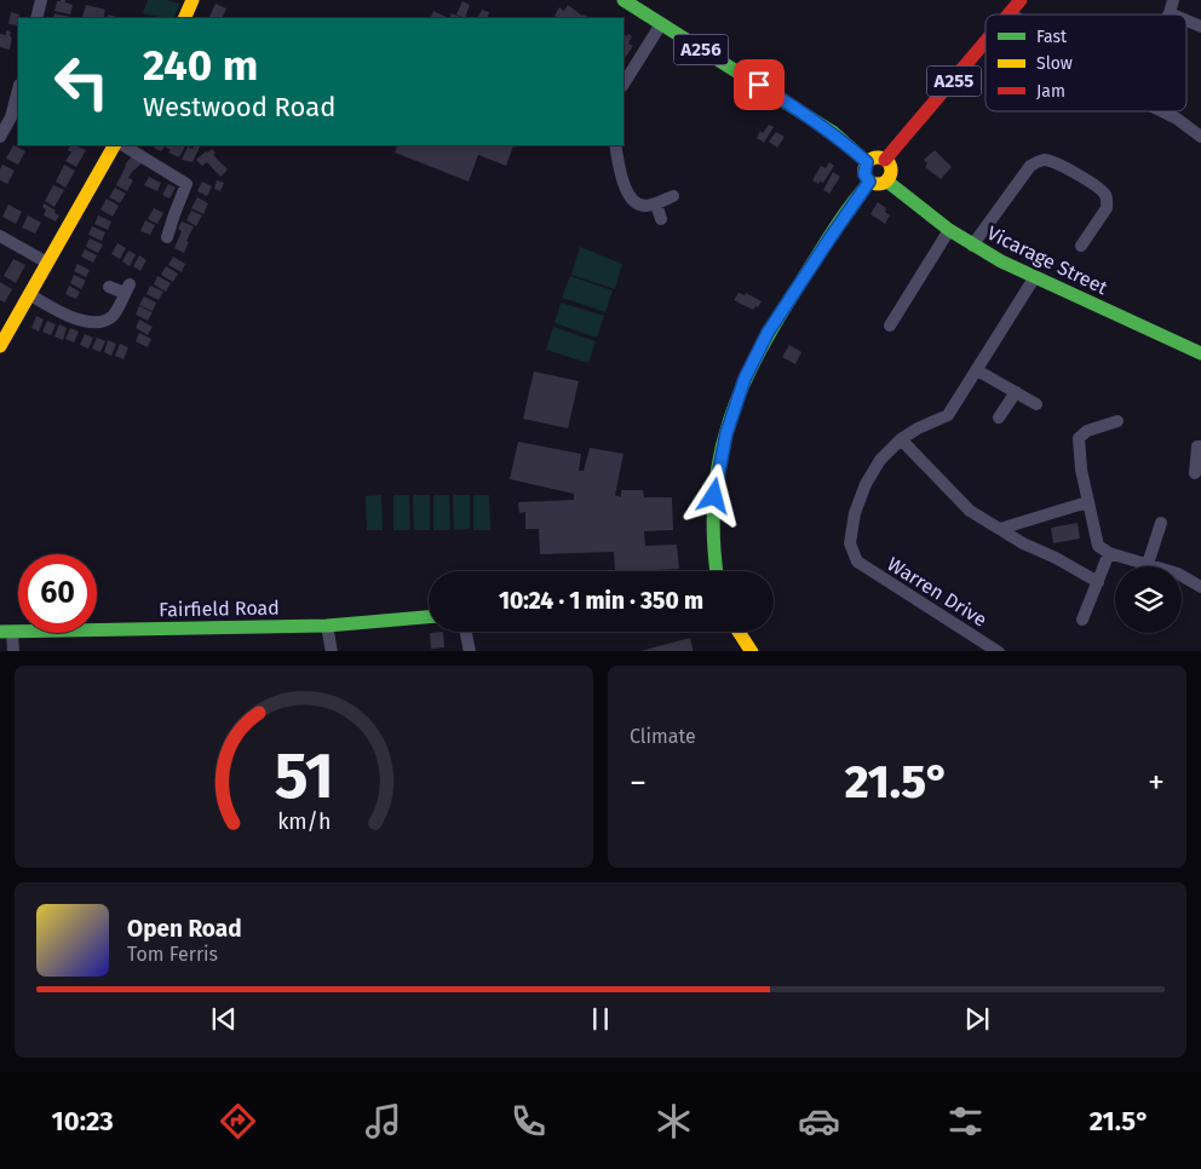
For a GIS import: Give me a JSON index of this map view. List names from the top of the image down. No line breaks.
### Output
{"streets":{"main road":["A256","A255","Vicarage Street","Fairfield Road"],"street":["Warren Drive"]},"crossings":[["A256","A255"],["A256","Vicarage Street"],["A255","Vicarage Street"]],"legend":["Fast","Slow","Jam"],"page":{"turn":["240 m","Westwood Road"],"limit":"60","trip":"10:24 · 1 min · 350 m","tile":"Climate","heat":["−","21.5°","+"],"song":["Open Road","Tom Ferris"],"tabs":["10:23","21.5°"],"gauge":["51","km/h"]}}
